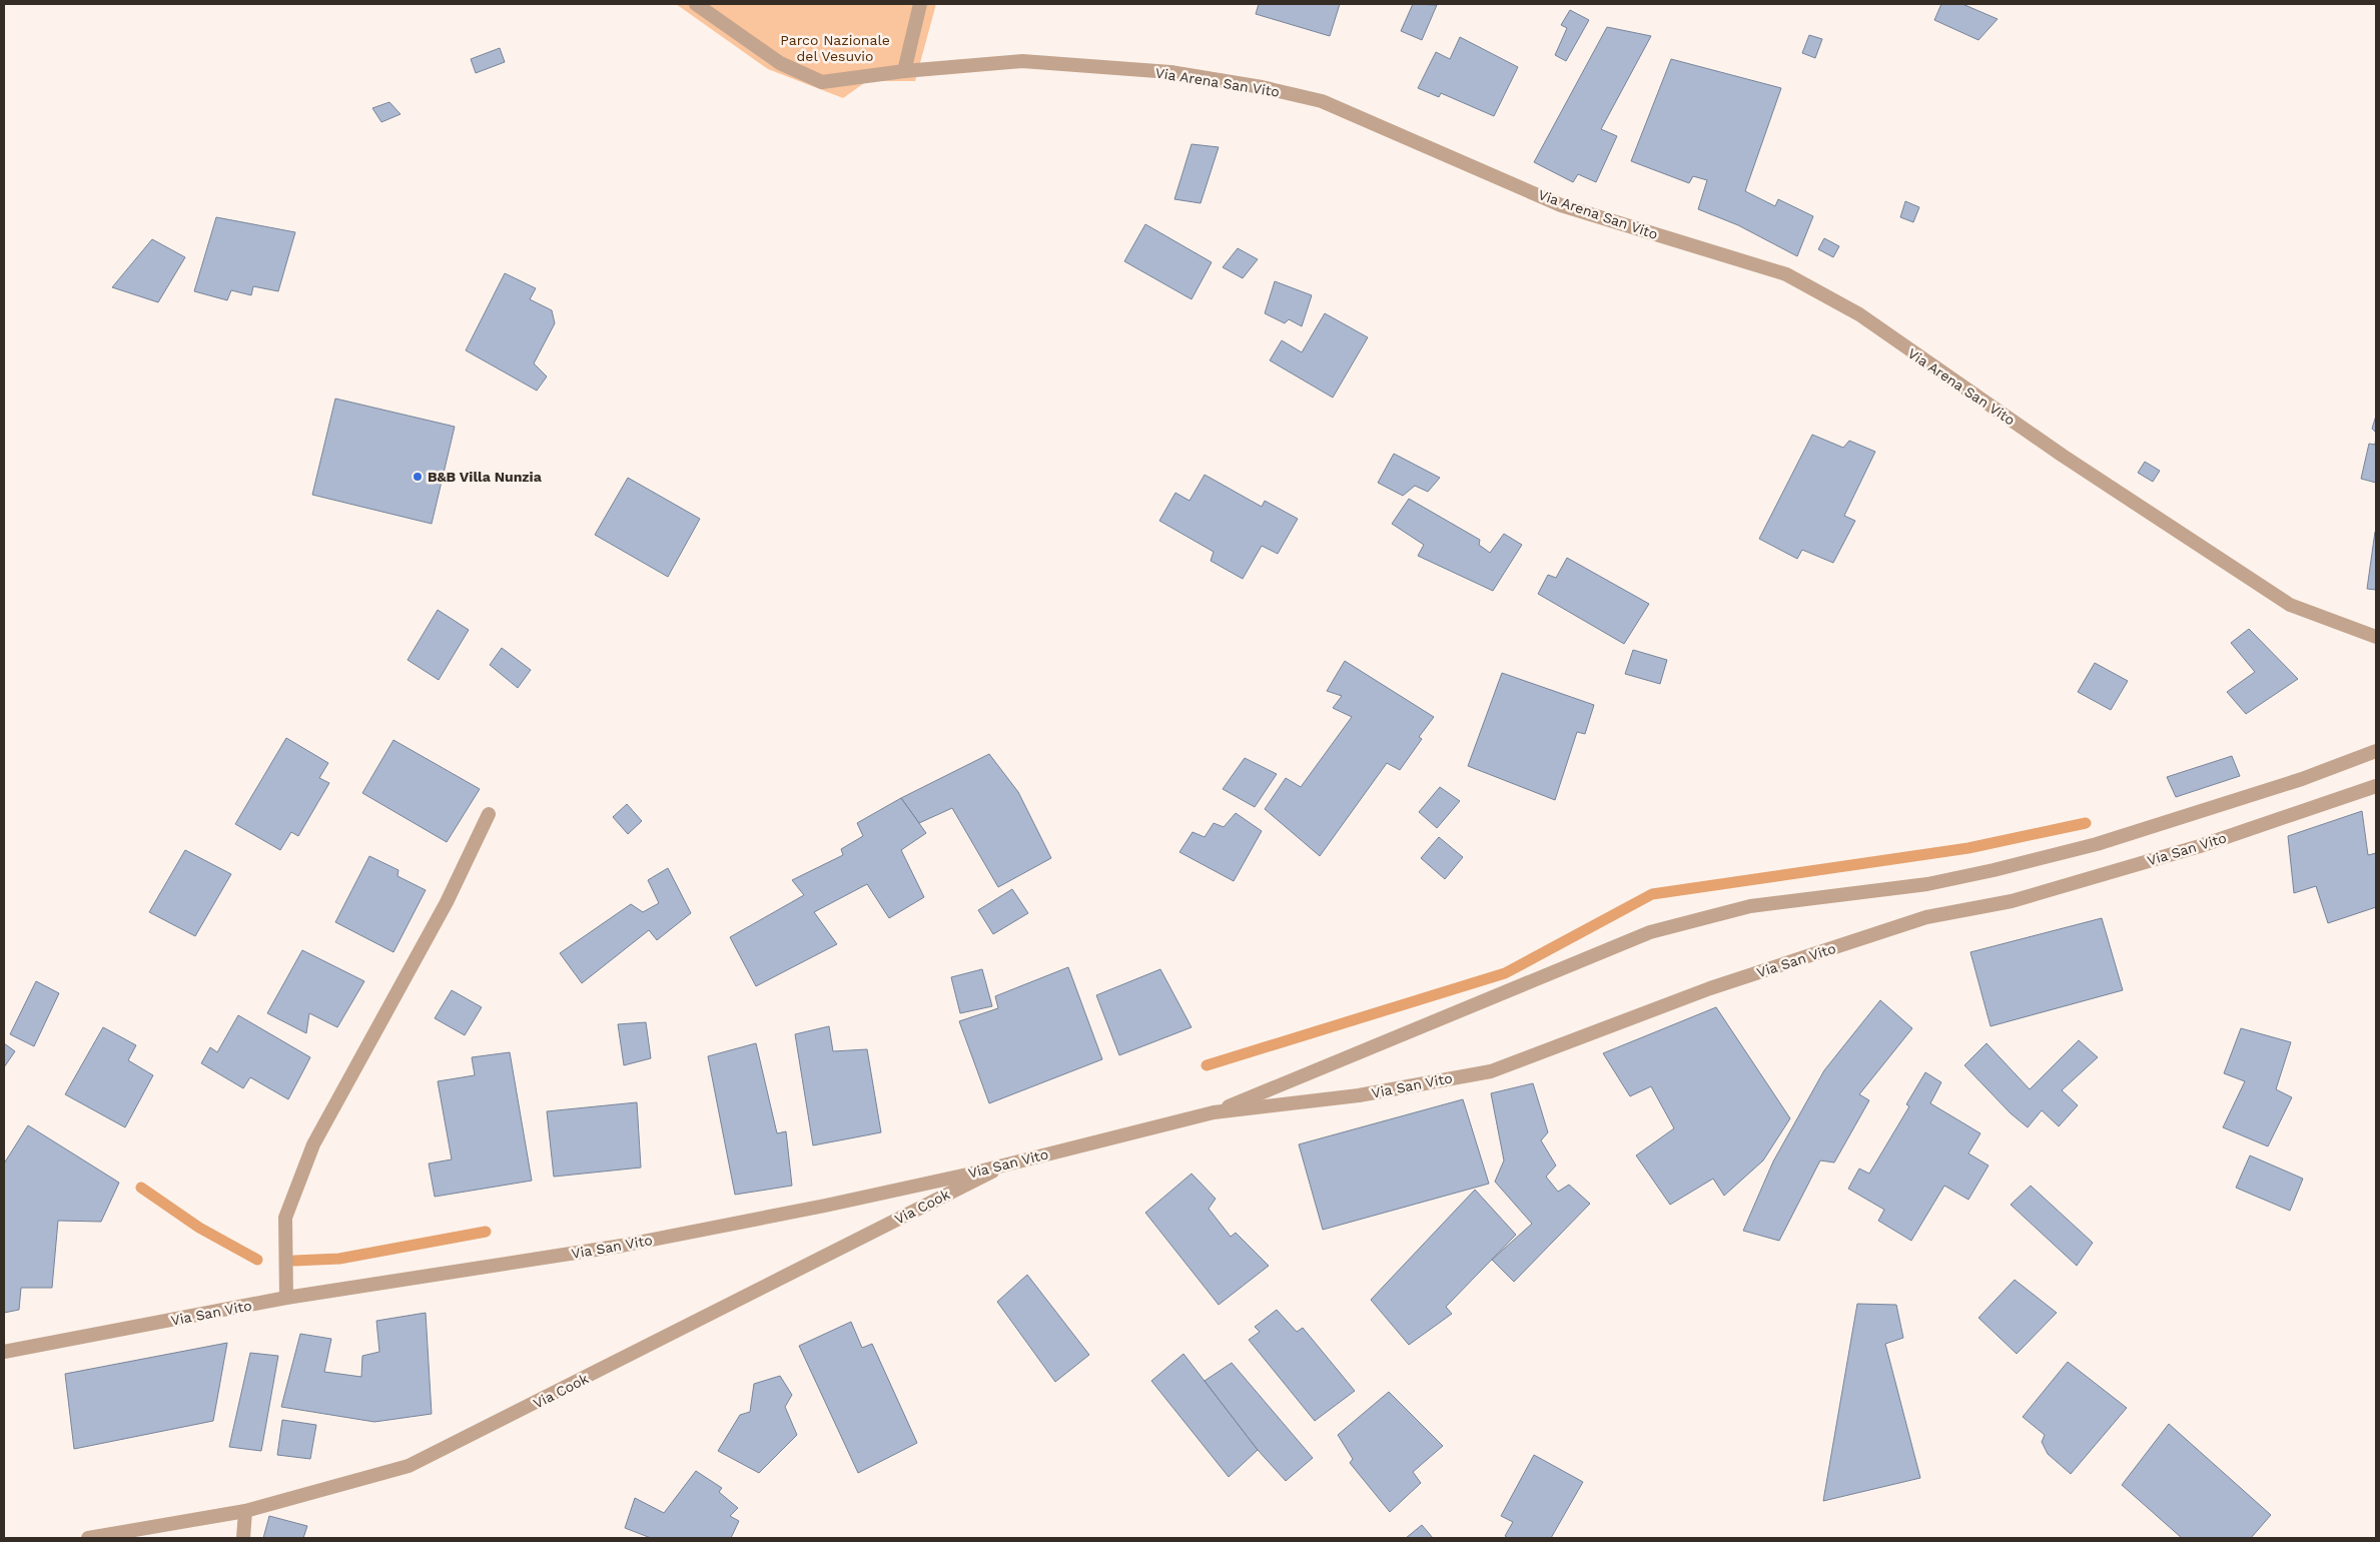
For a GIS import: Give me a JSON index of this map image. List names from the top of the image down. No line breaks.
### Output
{"streets":{"street":["Via Arena San Vito","Via San Vito","Via Cook"]},"crossings":[["Via San Vito","Via Cook"]],"parks":["Parco Nazionale del Vesuvio"],"places":["B&B Villa Nunzia"]}
